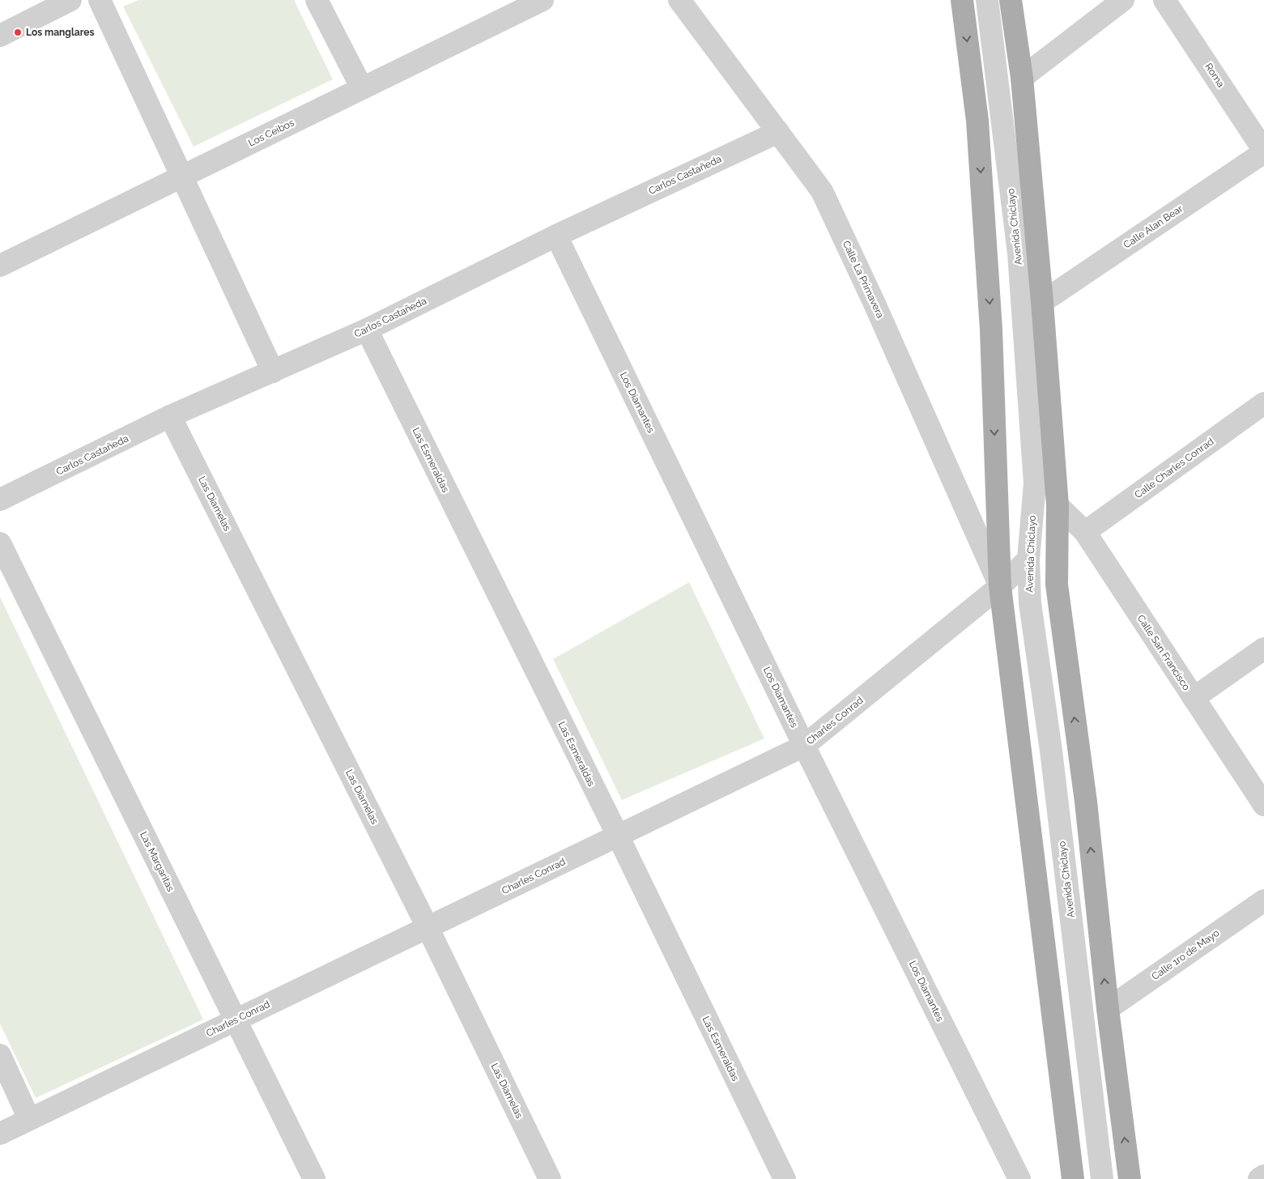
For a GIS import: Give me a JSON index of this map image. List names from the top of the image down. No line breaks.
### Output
{"streets":{"main road":["Avenida Chiclayo"],"street":["Roma","Los Ceibos","Carlos Castañeda","Calle Alan Bear","Calle La Primavera","Los Diamantes","Las Esmeraldas","Calle Charles Conrad","Las Diamelas","Calle San Francisco","Charles Conrad","Las Margaritas","Calle 1ro de Mayo"]},"crossings":[["Roma","Calle Alan Bear"],["Carlos Castañeda","Calle La Primavera"],["Carlos Castañeda","Los Diamantes"],["Carlos Castañeda","Las Esmeraldas"],["Carlos Castañeda","Las Diamelas"],["Avenida Chiclayo","Calle Alan Bear"],["Avenida Chiclayo","Calle San Francisco"],["Avenida Chiclayo","Charles Conrad"],["Avenida Chiclayo","Calle 1ro de Mayo"],["Calle La Primavera","Charles Conrad"],["Los Diamantes","Charles Conrad"],["Las Esmeraldas","Charles Conrad"],["Calle Charles Conrad","Calle San Francisco"],["Las Diamelas","Charles Conrad"],["Charles Conrad","Las Margaritas"]],"places":["Los manglares"]}
